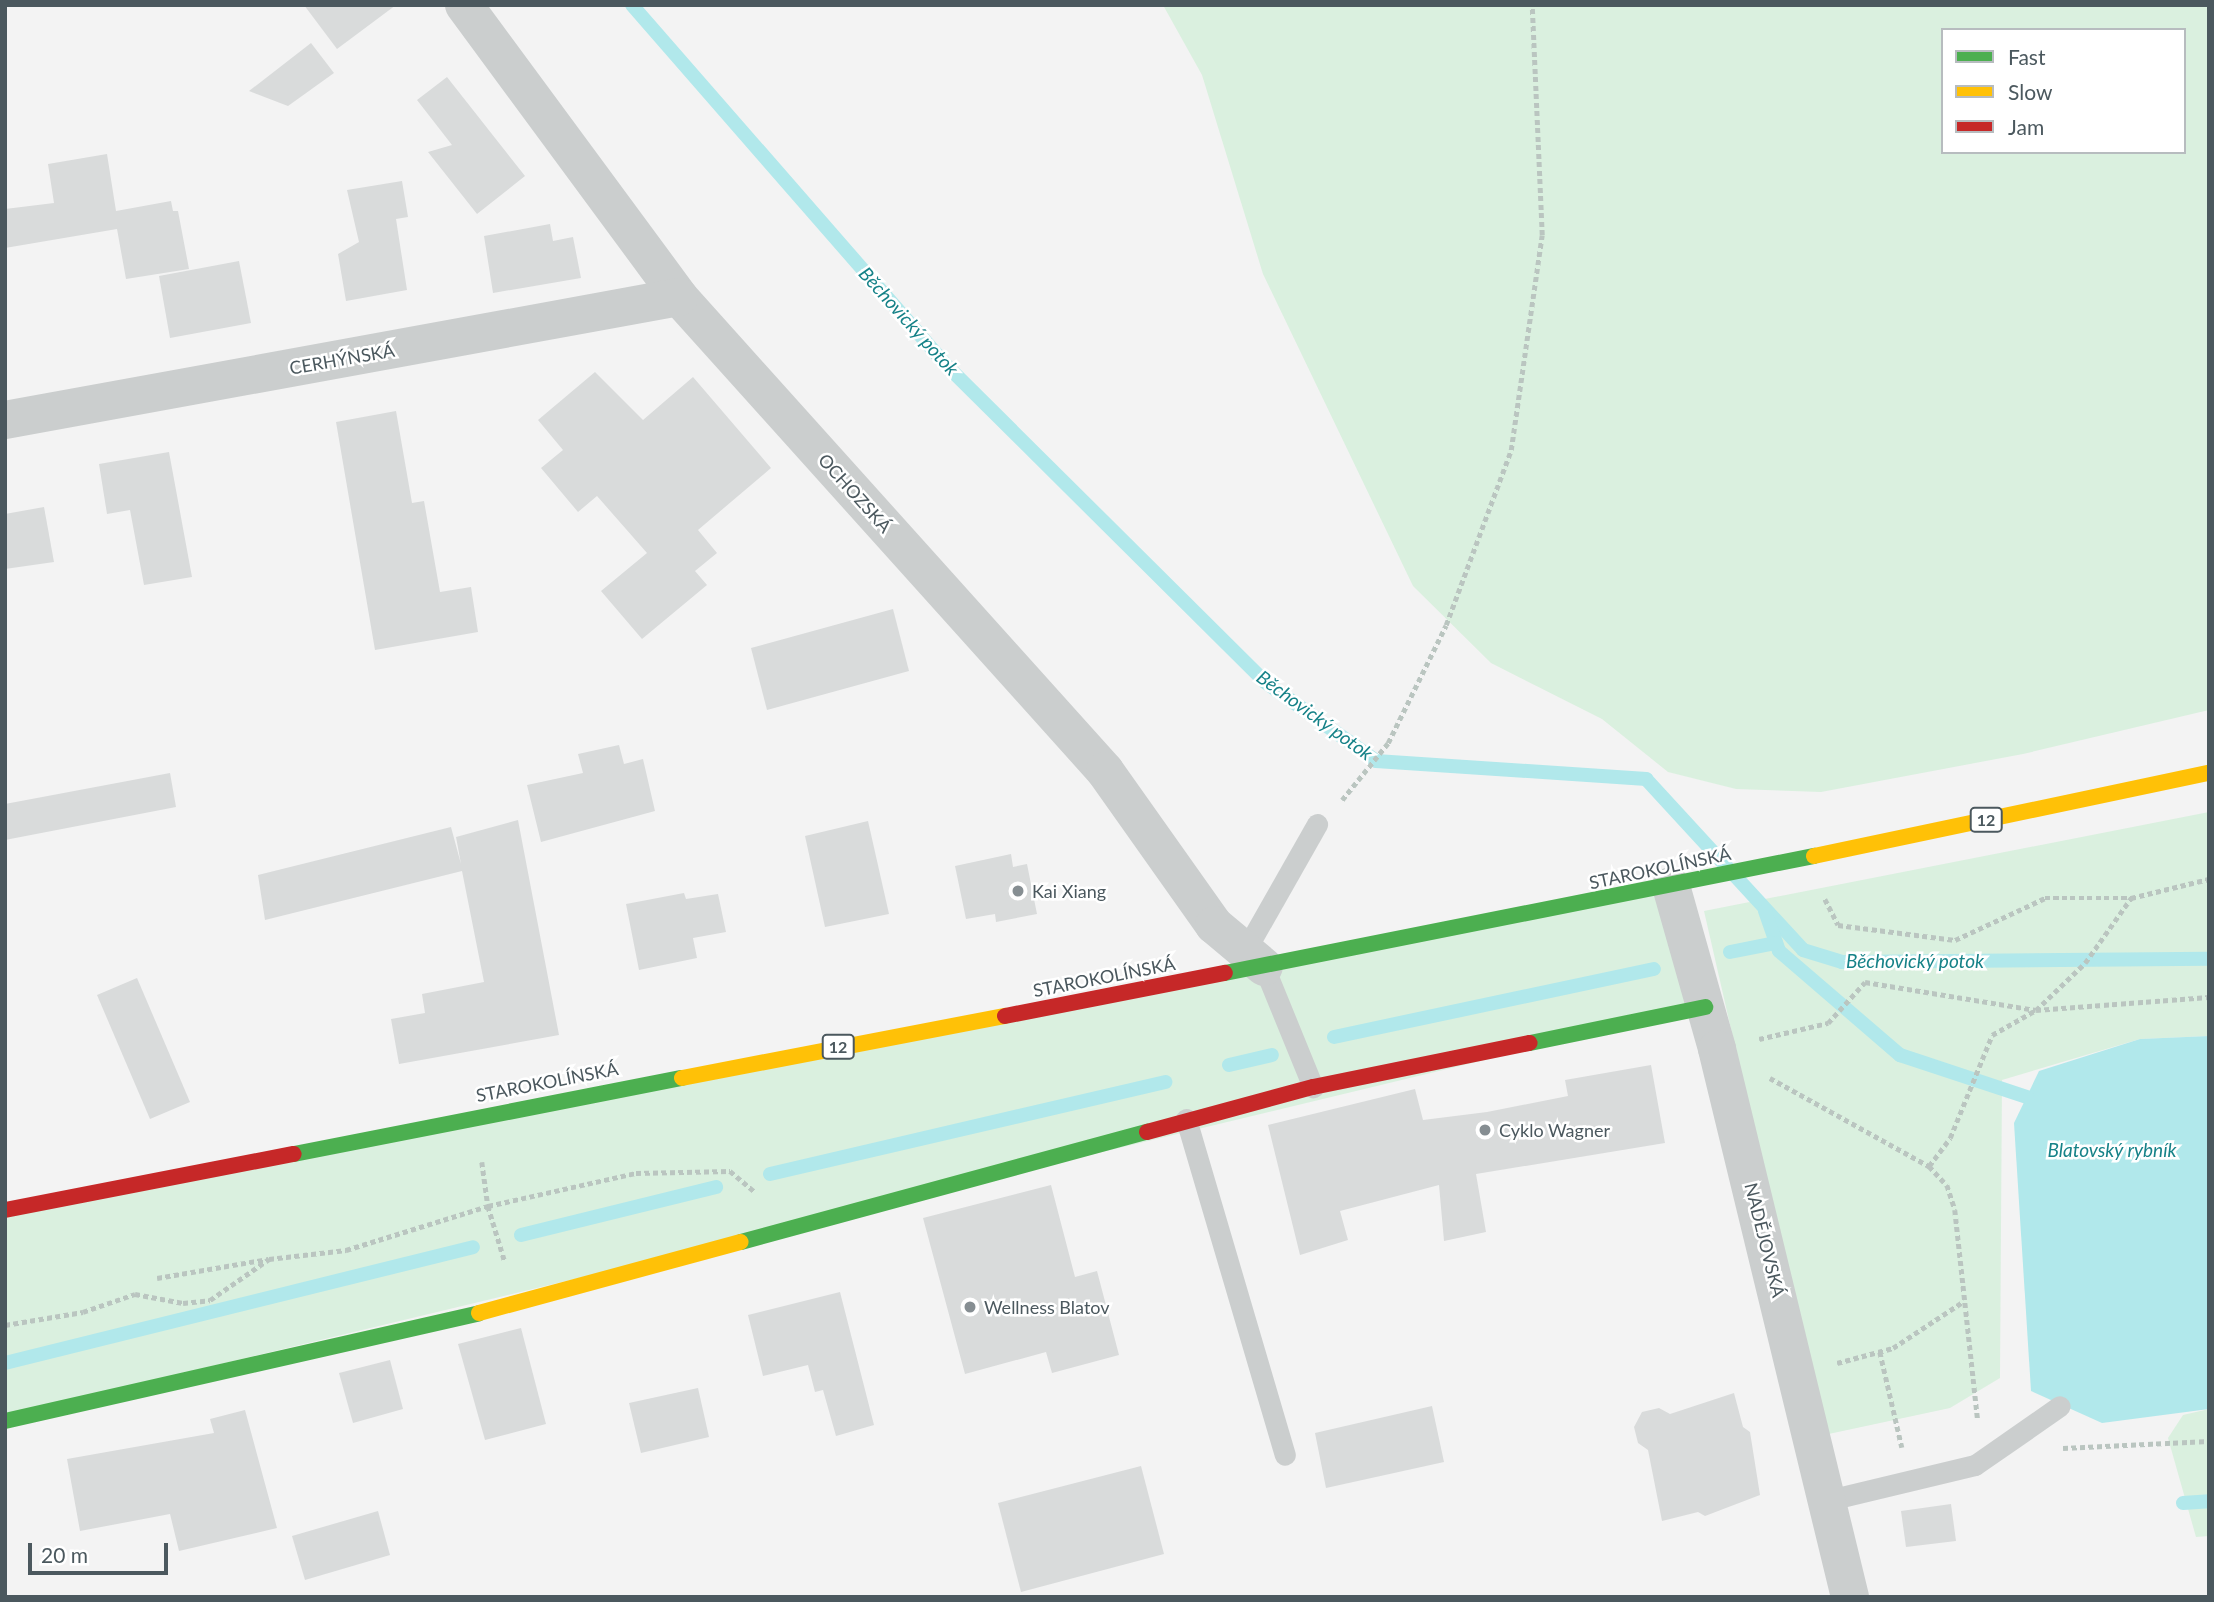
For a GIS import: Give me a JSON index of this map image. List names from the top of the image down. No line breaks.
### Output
{"streets":{"main road":["12","STAROKOLÍNSKÁ"],"street":["CERHÝNSKÁ","OCHOZSKÁ","NADĚJOVSKÁ"]},"crossings":[["CERHÝNSKÁ","OCHOZSKÁ"],["OCHOZSKÁ","STAROKOLÍNSKÁ"],["STAROKOLÍNSKÁ","NADĚJOVSKÁ"]],"water":["Běchovický potok","Blatovský rybník"],"places":["Kai Xiang","Cyklo Wagner","Wellness Blatov"],"legend":["Fast","Slow","Jam"],"scale_bar":"20 m"}
